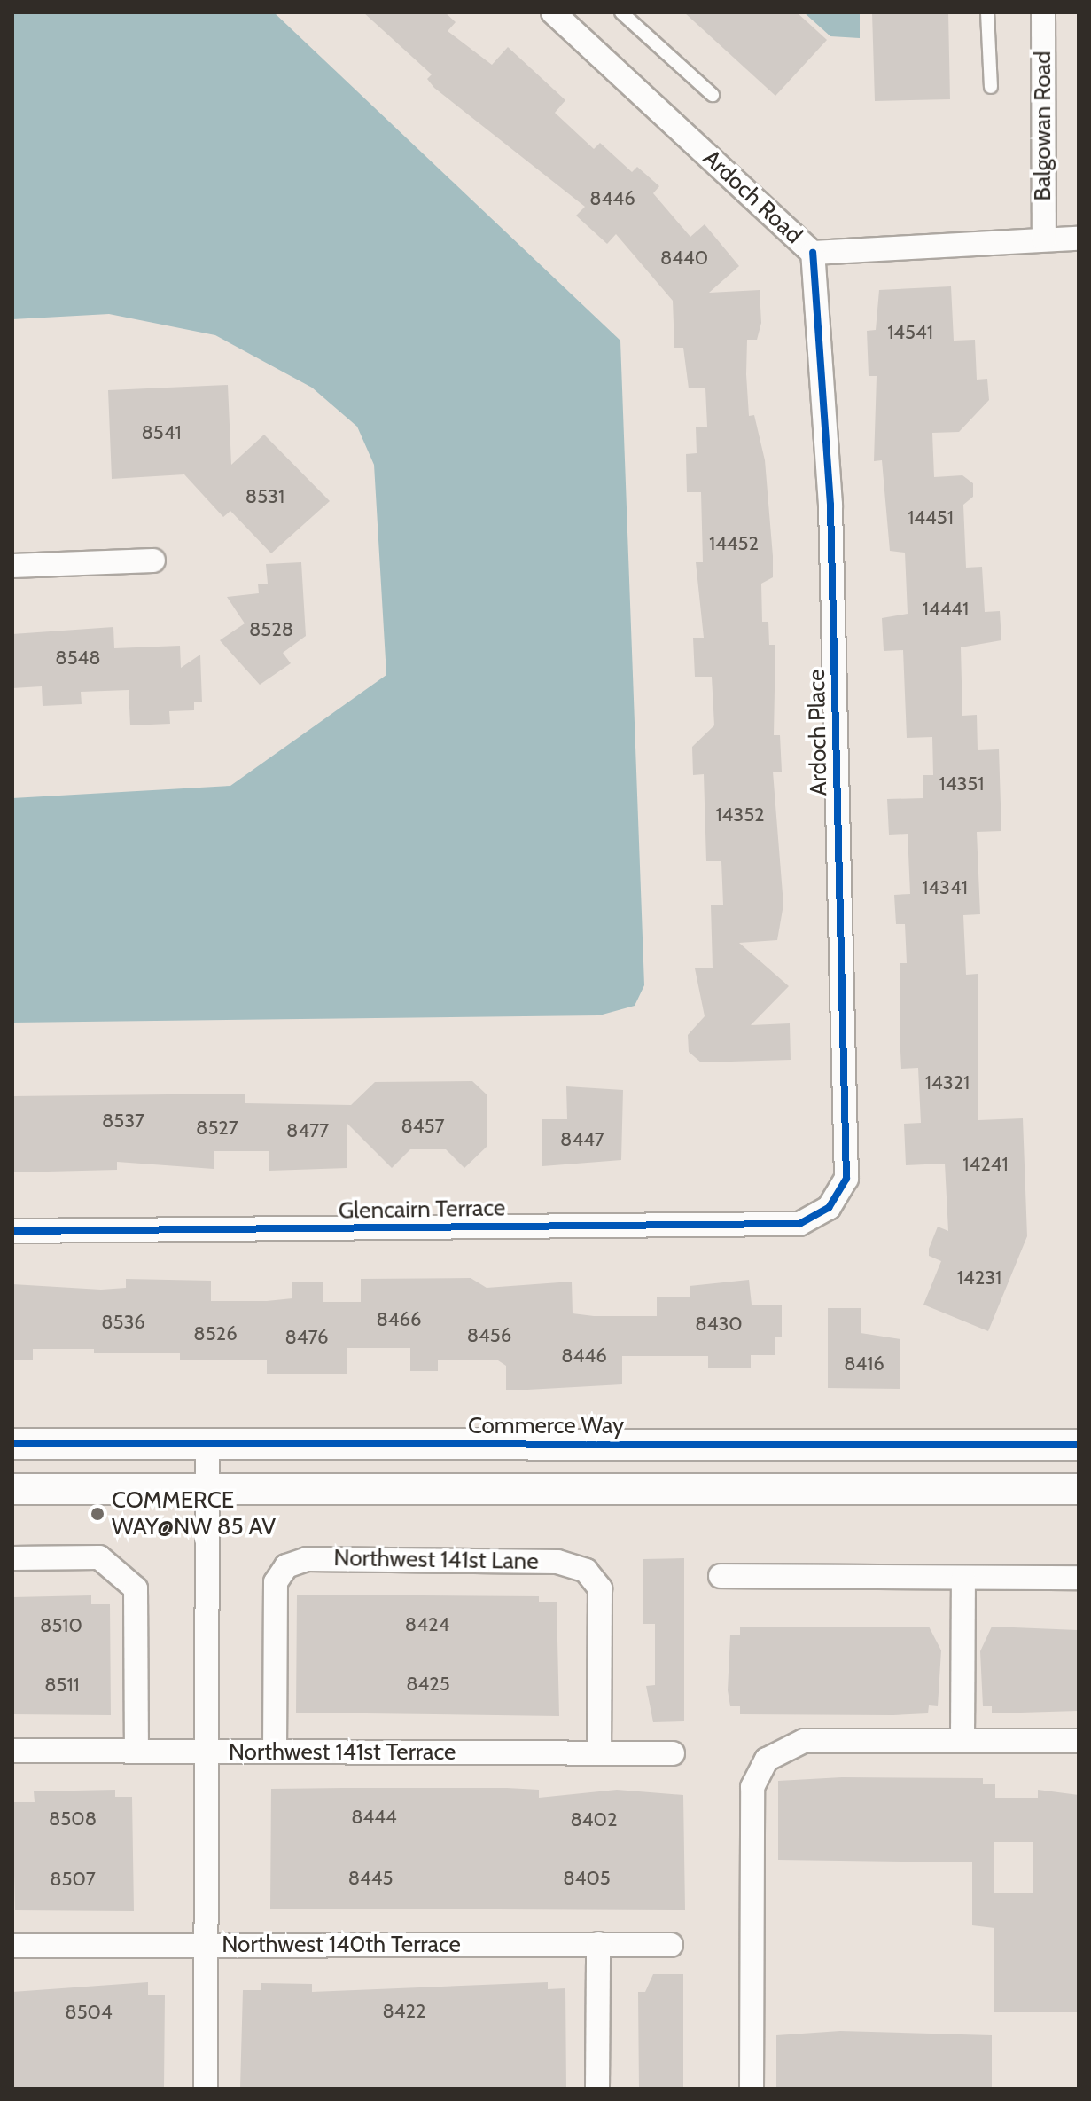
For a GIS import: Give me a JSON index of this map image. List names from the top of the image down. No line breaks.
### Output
{"streets":{"street":["Balgowan Road","Ardoch Road","Ardoch Place","Glencairn Terrace","Commerce Way","Northwest 141st Lane","Northwest 141st Terrace","Northwest 140th Terrace"]},"crossings":[["Balgowan Road","Ardoch Road"],["Ardoch Road","Ardoch Place"],["Ardoch Place","Glencairn Terrace"],["Northwest 141st Lane","Northwest 141st Terrace"]],"places":["COMMERCE WAY@NW 85 AV"],"house_numbers":["8446","8440","14541","8541","8531","14451","14452","14441","8528","8548","14351","14352","14341","14321","8537","8457","8527","8477","8447","14241","14231","8466","8536","8430","8526","8456","8476","8446","8416","8424","8510","8425","8511","8444","8508","8402","8445","8405","8507","8422","8504"]}
